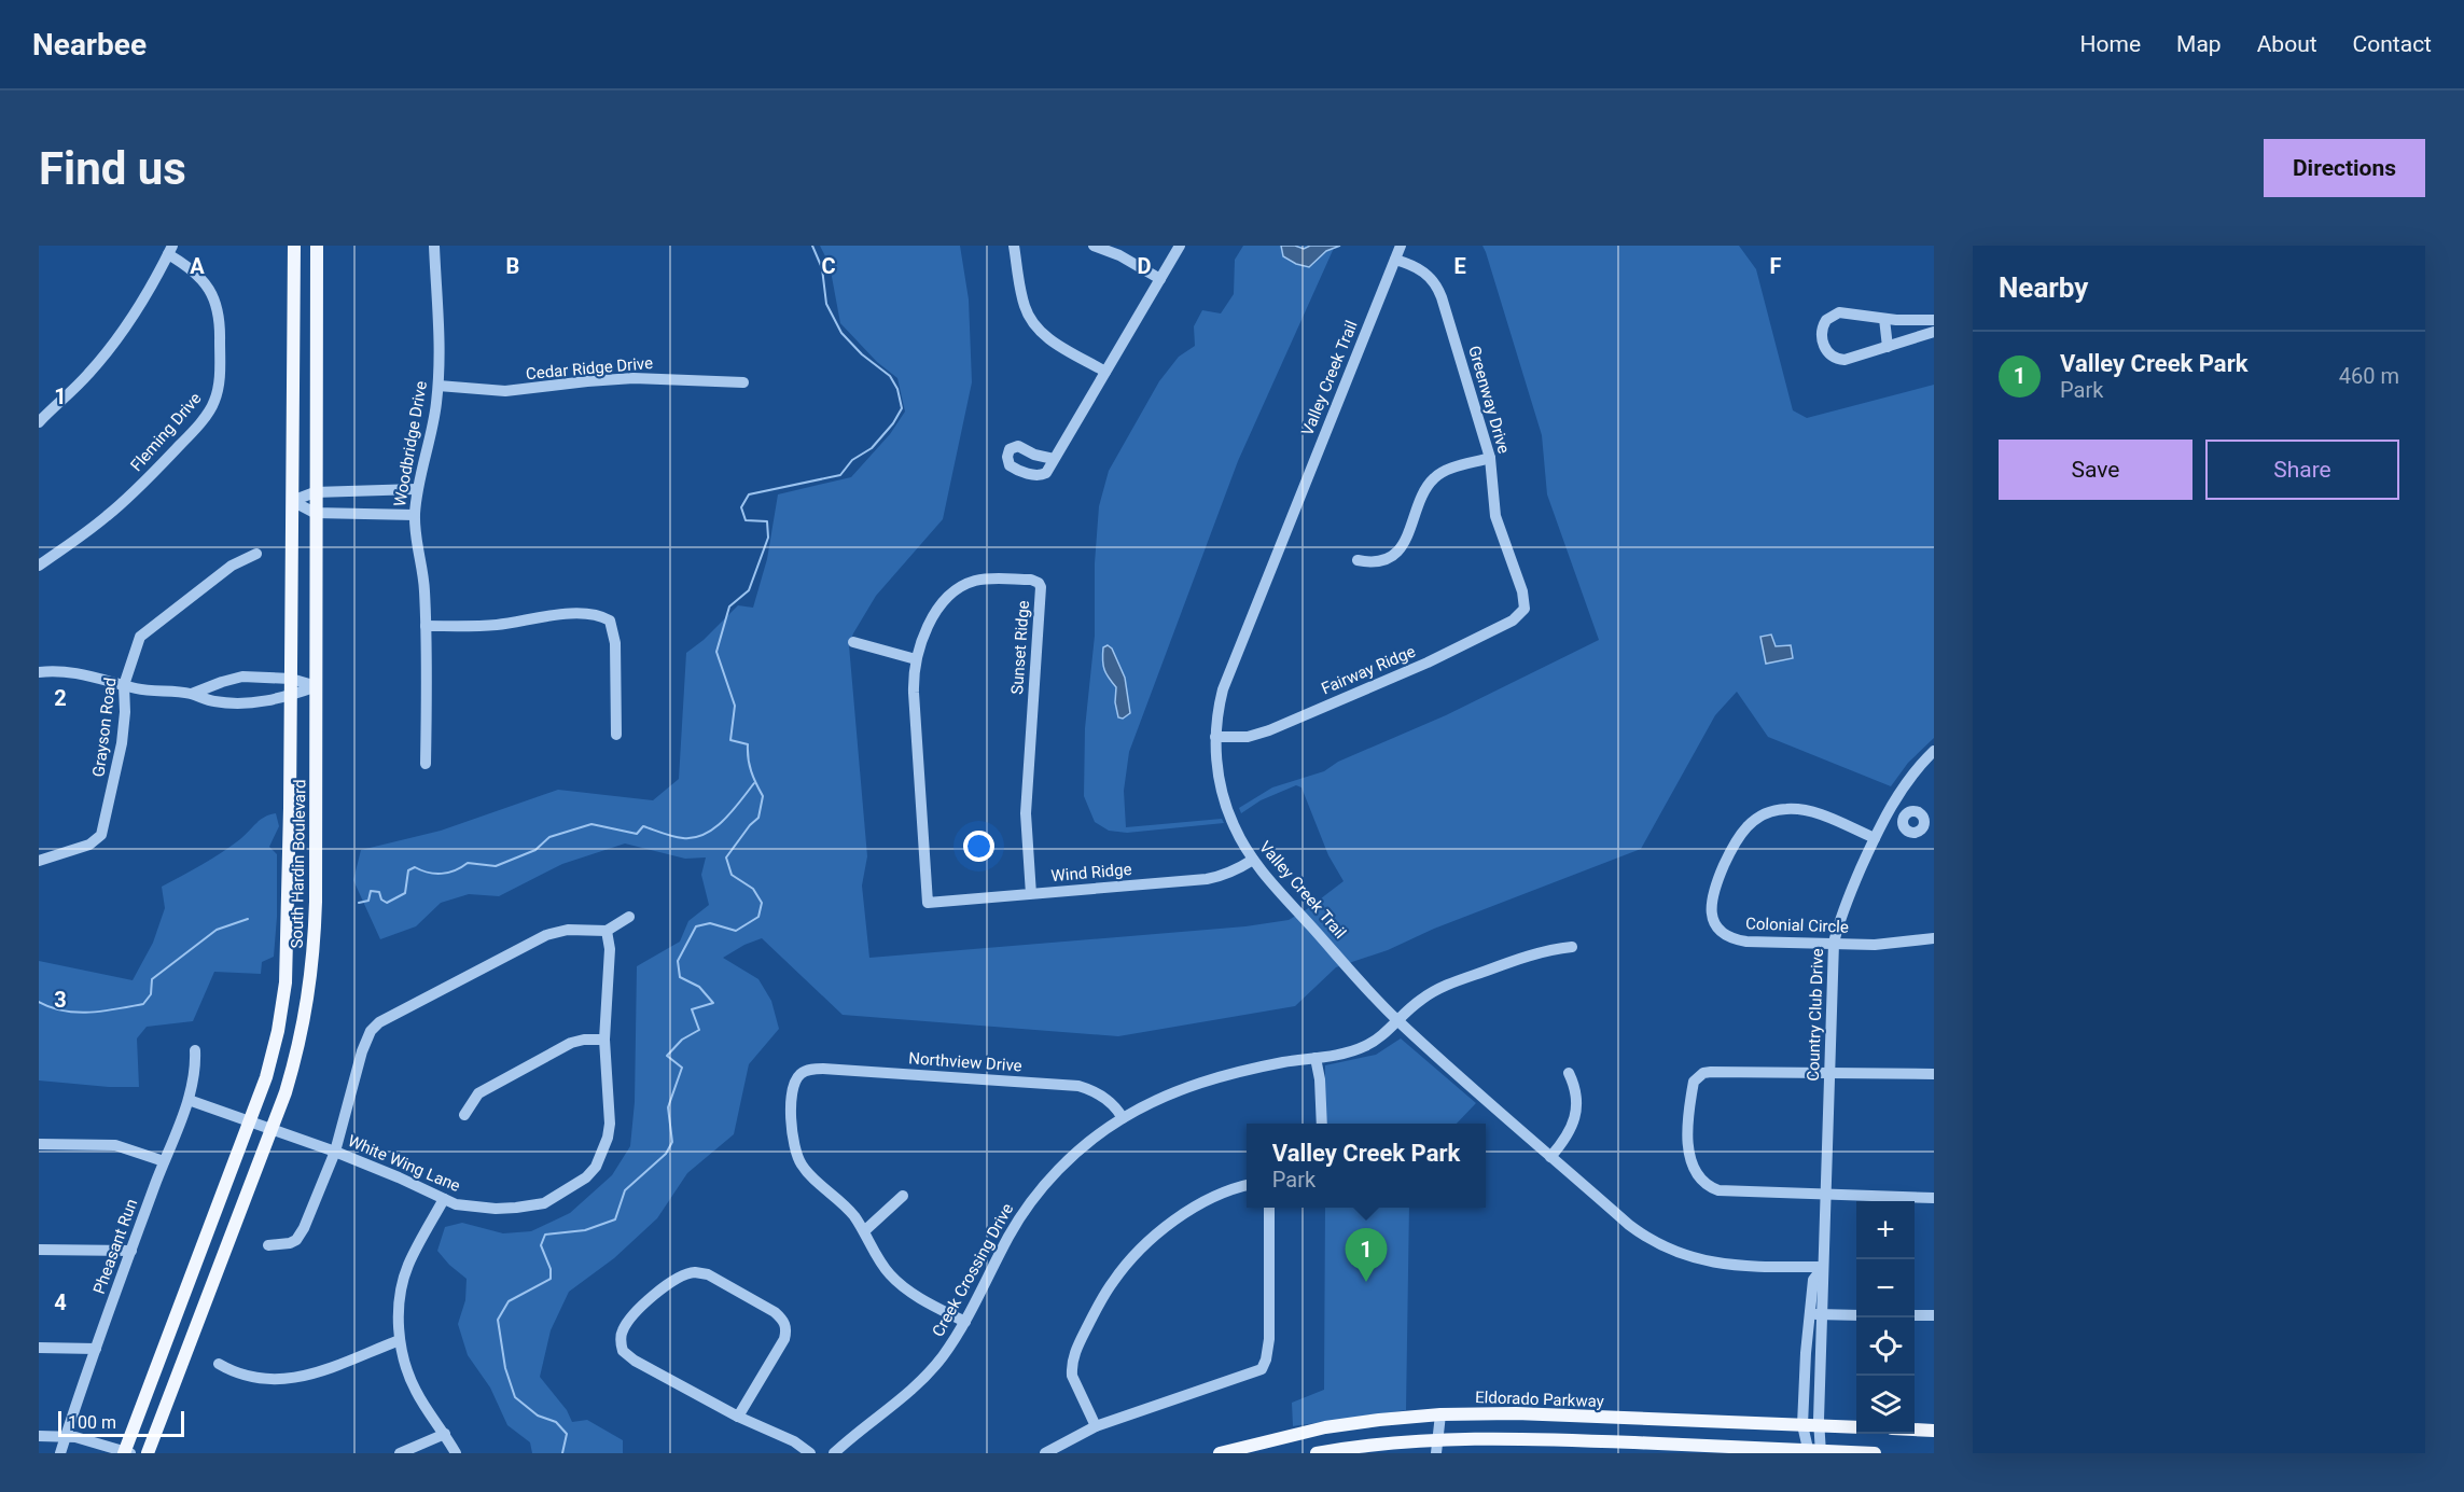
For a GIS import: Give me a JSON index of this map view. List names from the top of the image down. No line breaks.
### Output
{"streets":{"main road":["South Hardin Boulevard","Eldorado Parkway"],"street":["Cedar Ridge Drive","Valley Creek Trail","Greenway Drive","Fleming Drive","Woodbridge Drive","Sunset Ridge","Fairway Ridge","Grayson Road","Wind Ridge","Colonial Circle","Country Club Drive","Northview Drive","White Wing Lane","Pheasant Run","Creek Crossing Drive"]},"crossings":[["Cedar Ridge Drive","Woodbridge Drive"],["Valley Creek Trail","Greenway Drive"],["Valley Creek Trail","Fairway Ridge"],["Valley Creek Trail","Wind Ridge"],["Valley Creek Trail","Country Club Drive"],["Valley Creek Trail","Creek Crossing Drive"],["Greenway Drive","Fairway Ridge"],["Sunset Ridge","Wind Ridge"],["South Hardin Boulevard","White Wing Lane"],["Colonial Circle","Country Club Drive"],["Country Club Drive","Eldorado Parkway"],["Northview Drive","Creek Crossing Drive"],["White Wing Lane","Pheasant Run"]],"scale_bar":"100 m","page":{"header":"Nearbee","nav":["Home","Map","About","Contact"],"buttons":["Directions",["Save","Share"]],"title":"Find us","heading":"Nearby","list":[{"mark":"1","name":"Valley Creek Park","note":"Park","value":"460 m"}],"popup":["Valley Creek Park","Park"],"map_buttons":["+","−"],"pins":"1","scale":"100 m"},"grid":{"columns":["A","B","C","D","E","F"],"rows":["1","2","3","4"]}}
